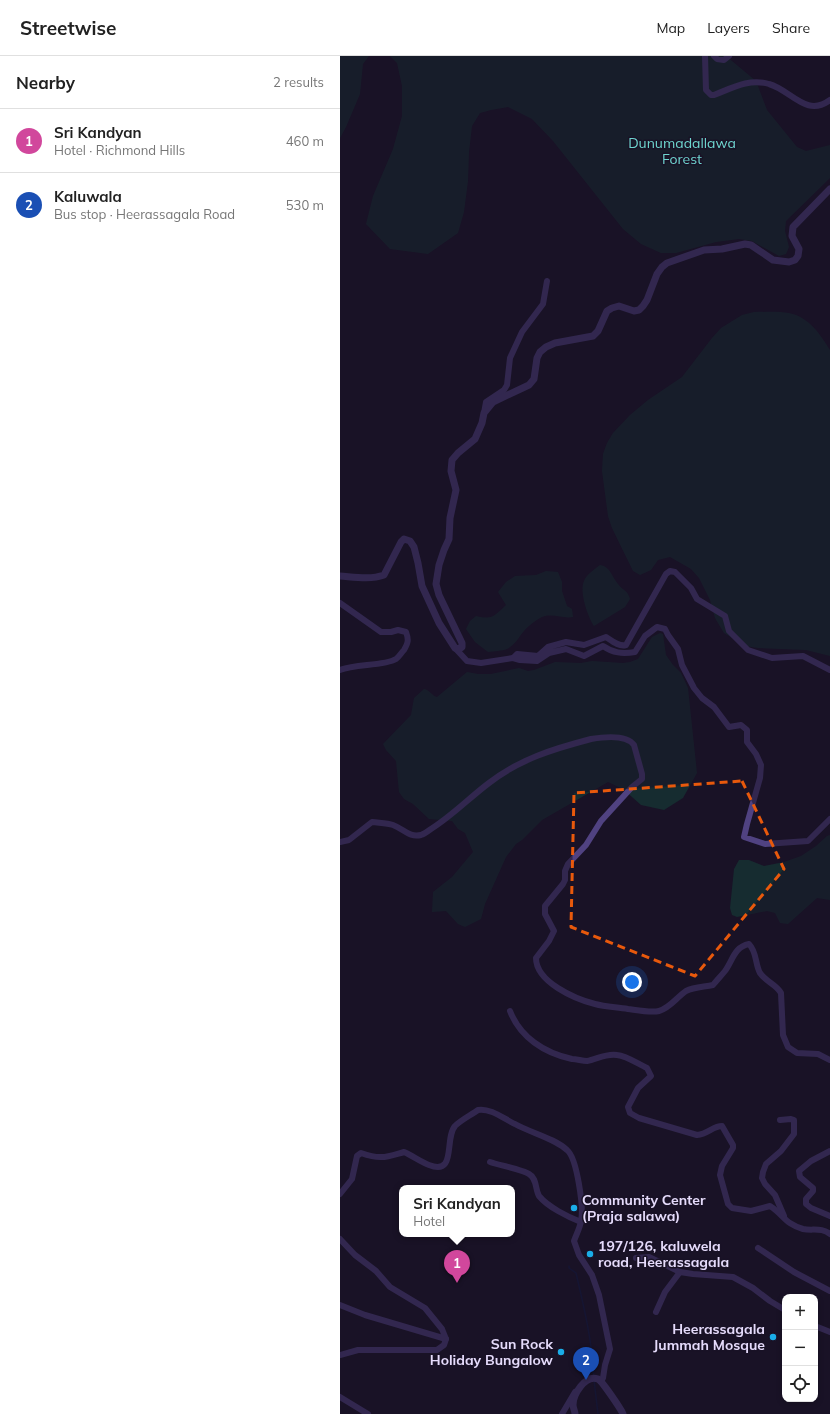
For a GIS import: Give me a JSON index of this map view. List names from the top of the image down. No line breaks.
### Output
{"parks":["Dunumadallawa Forest"],"places":["Community Center (Praja salawa)","197/126, kaluwela road, Heerassagala","Heerassagala Jummah Mosque","Sun Rock Holiday Bungalow"],"page":{"header":"Streetwise","nav":["Map","Layers","Share"],"heading":["Nearby","2 results"],"list":[{"mark":"1","name":"Sri Kandyan","note":"Hotel · Richmond Hills","value":"460 m"},{"mark":"2","name":"Kaluwala","note":"Bus stop · Heerassagala Road","value":"530 m"}],"popup":["Sri Kandyan","Hotel"],"pins":["1","2"],"map_buttons":["+","−"]}}
